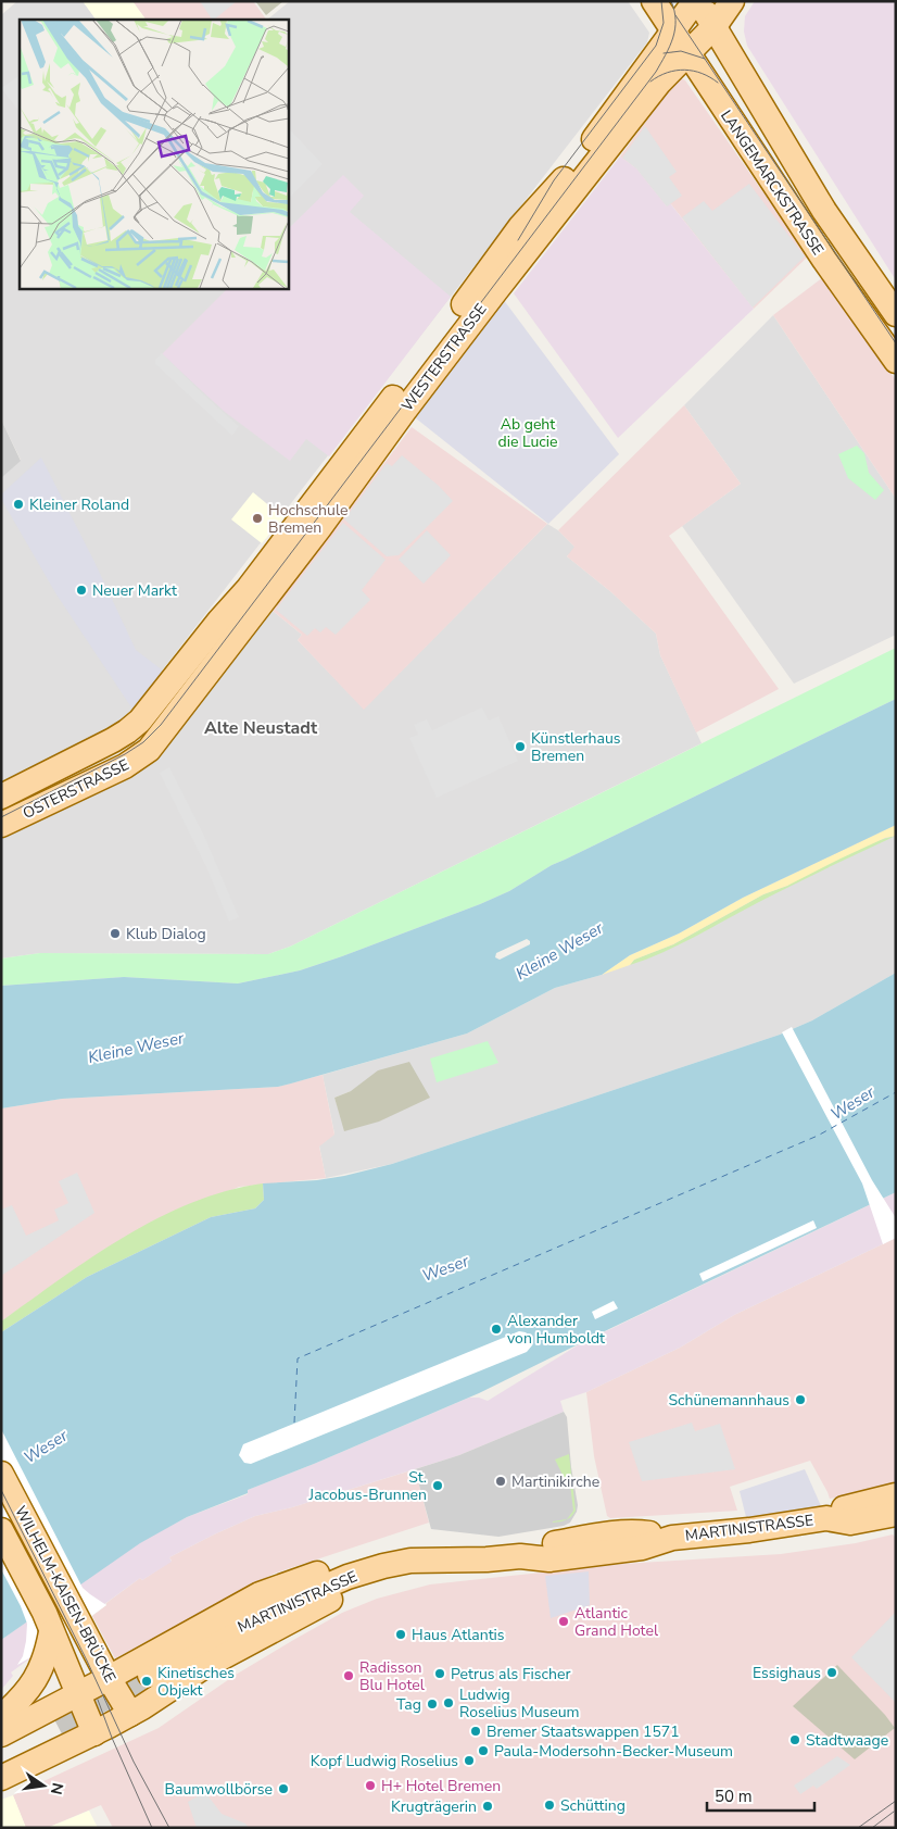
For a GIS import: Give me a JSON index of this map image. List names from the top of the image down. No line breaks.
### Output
{"streets":{"main road":["LANGEMARCKSTRASSE","WESTERSTRASSE","OSTERSTRASSE","MARTINISTRASSE","WILHELM-KAISEN-BRÜCKE"]},"crossings":[["LANGEMARCKSTRASSE","WESTERSTRASSE"],["WESTERSTRASSE","OSTERSTRASSE"]],"districts":["Alte Neustadt"],"water":["Kleine Weser","Weser"],"parks":["Ab geht die Lucie"],"places":["Kleiner Roland","Hochschule Bremen","Neuer Markt","Künstlerhaus Bremen","Klub Dialog","Alexander von Humboldt","Schünemannhaus","Martinikirche","St. Jacobus-Brunnen","Atlantic Grand Hotel","Haus Atlantis","Essighaus","Petrus als Fischer","Radisson Blu Hotel","Kinetisches Objekt","Ludwig Roselius Museum","Tag","Bremer Staatswappen 1571","Stadtwaage","Paula-Modersohn-Becker-Museum","Kopf Ludwig Roselius","H+ Hotel Bremen","Baumwollbörse","Schütting","Krugträgerin"],"scale_bar":"50 m","north":"right"}
